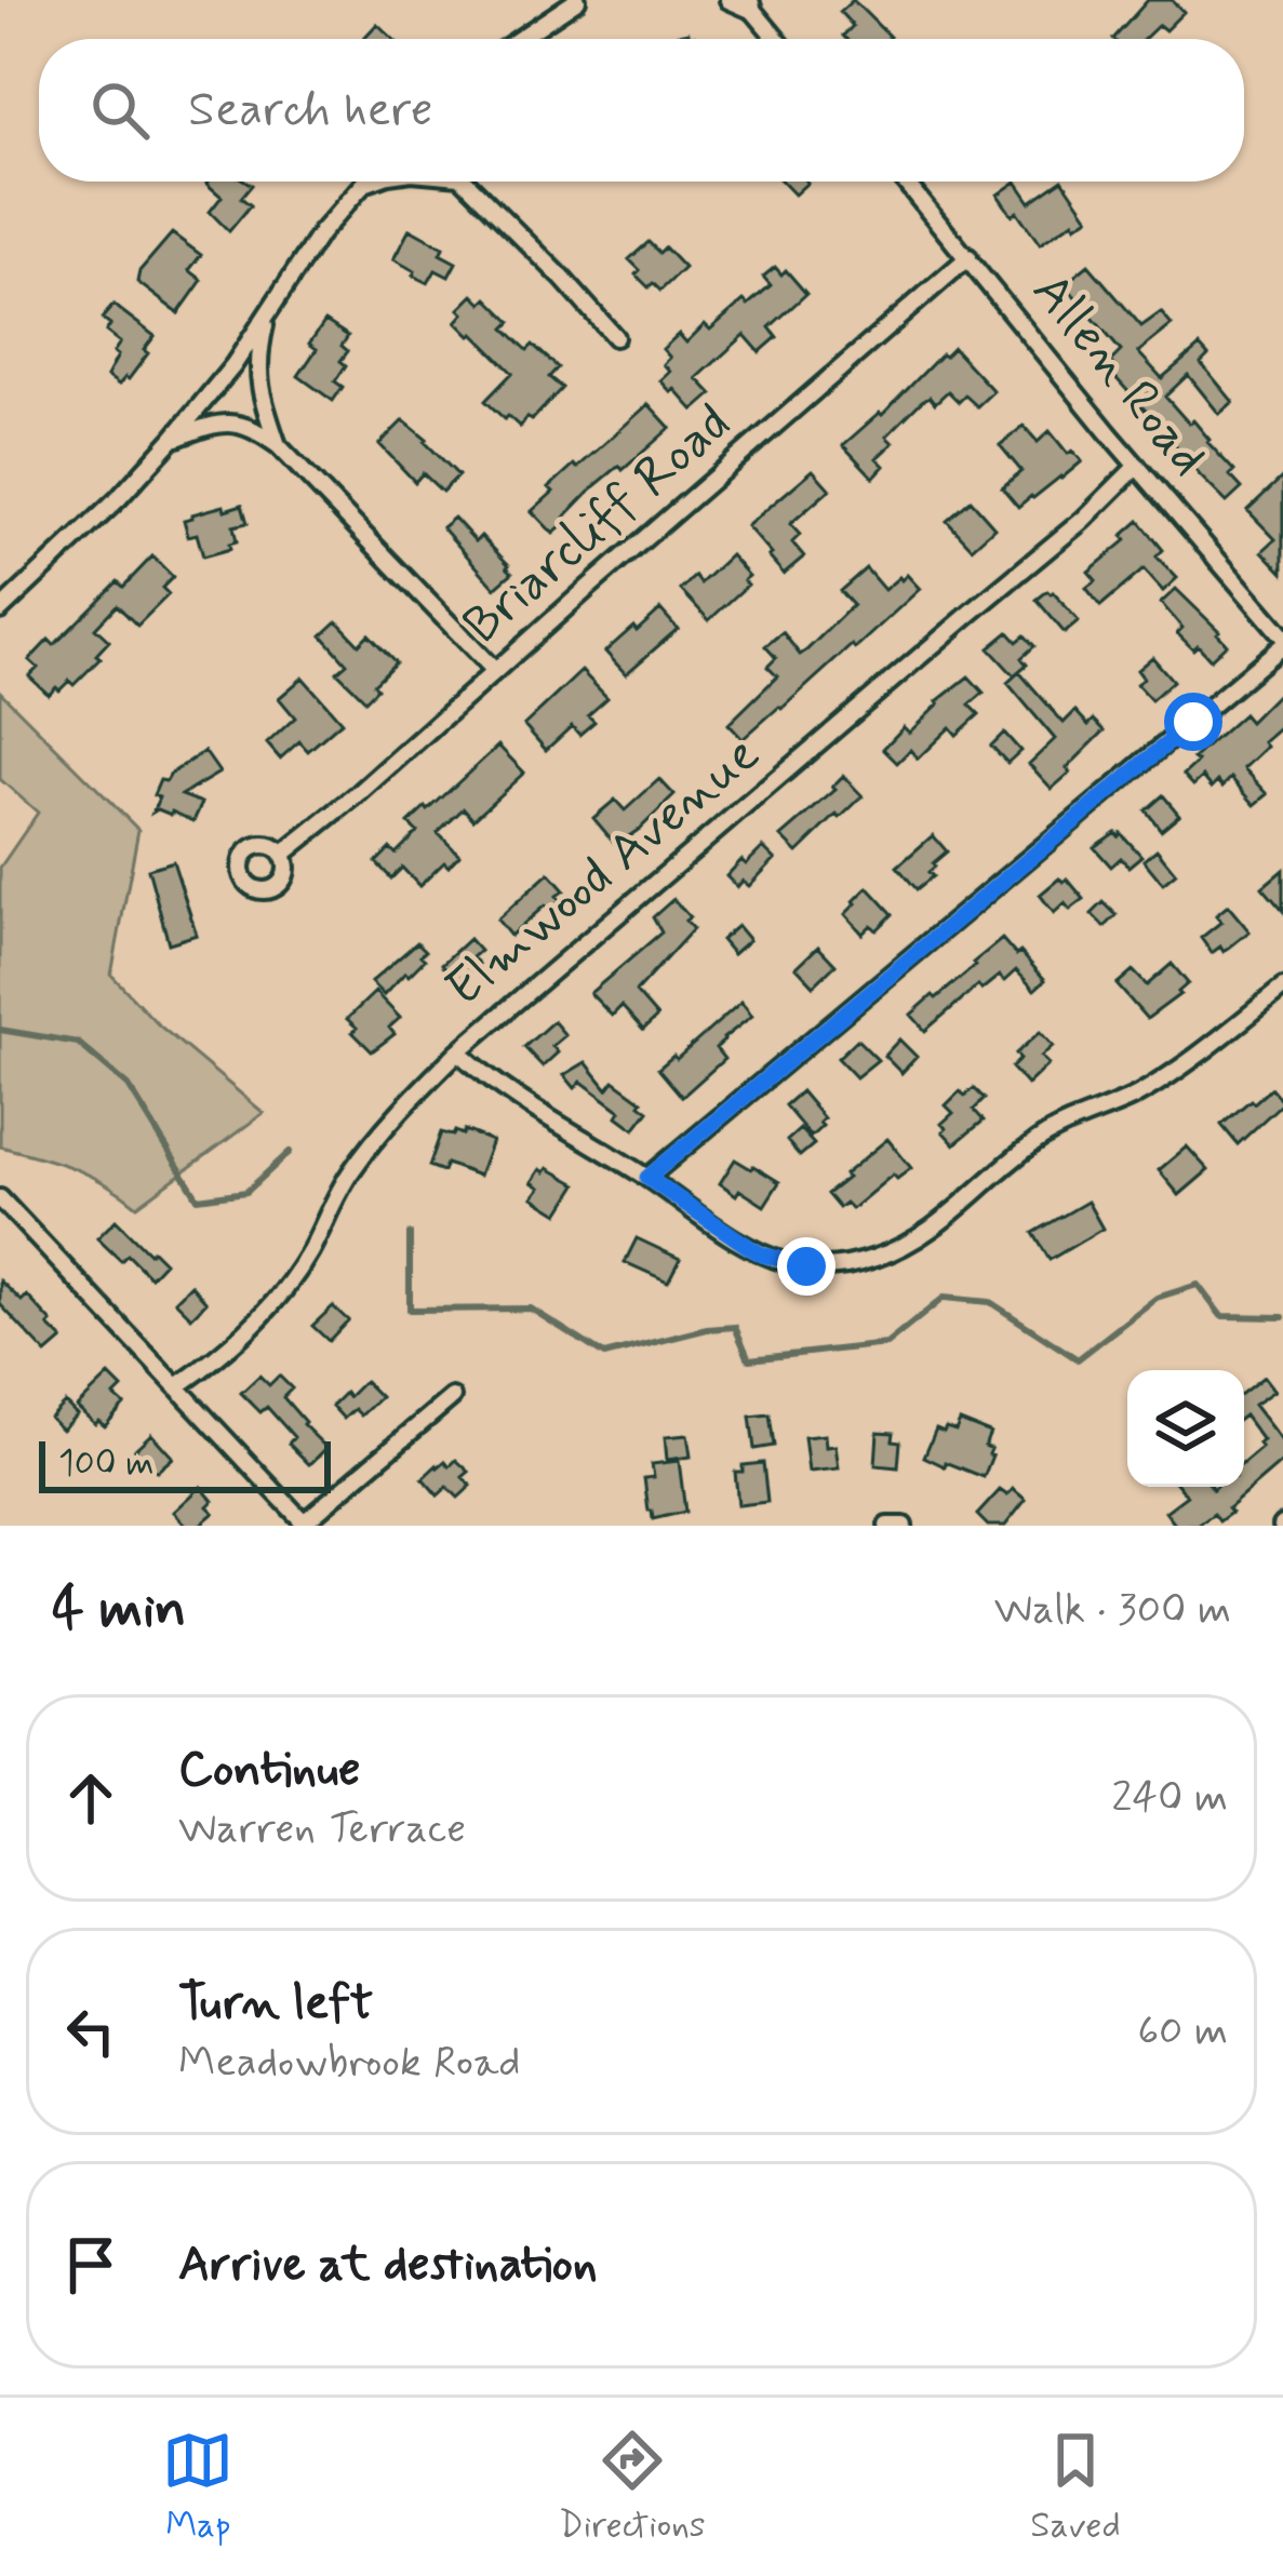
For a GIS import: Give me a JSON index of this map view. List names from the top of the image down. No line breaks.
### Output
{"streets":{"street":["Allen Road","Briarcliff Road","Elmwood Avenue"]},"crossings":[["Allen Road","Briarcliff Road"],["Allen Road","Elmwood Avenue"]],"scale_bar":"100 m","page":{"search":"Search here","scale":"100 m","heading":["4 min","Walk · 300 m"],"list":[["Continue","Warren Terrace","240 m"],["Turn left","Meadowbrook Road","60 m"],"Arrive at destination"],"nav":["Map","Directions","Saved"]}}
